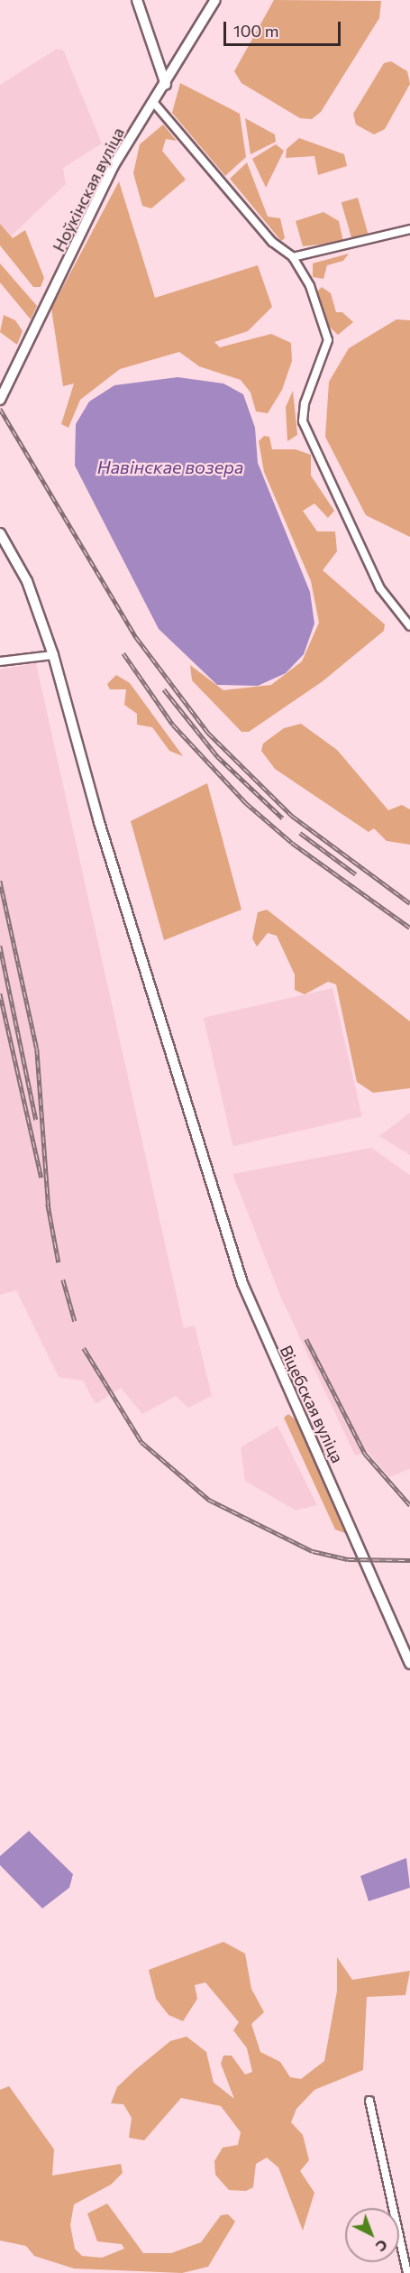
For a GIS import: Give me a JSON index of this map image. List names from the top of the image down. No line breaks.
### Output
{"streets":{"main road":["Ноўкінская вуліца","Віцебская вуліца"]},"water":["Навінскае возера"],"scale_bar":"100 m","north":"bottom right"}
